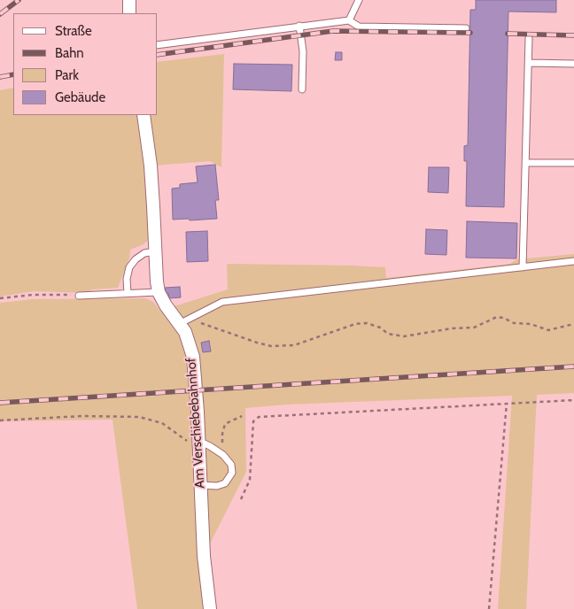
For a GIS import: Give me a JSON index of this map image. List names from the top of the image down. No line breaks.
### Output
{"streets":{"street":["Am Verschiebebahnhof"]},"legend":["Straße","Bahn","Park","Gebäude"]}
